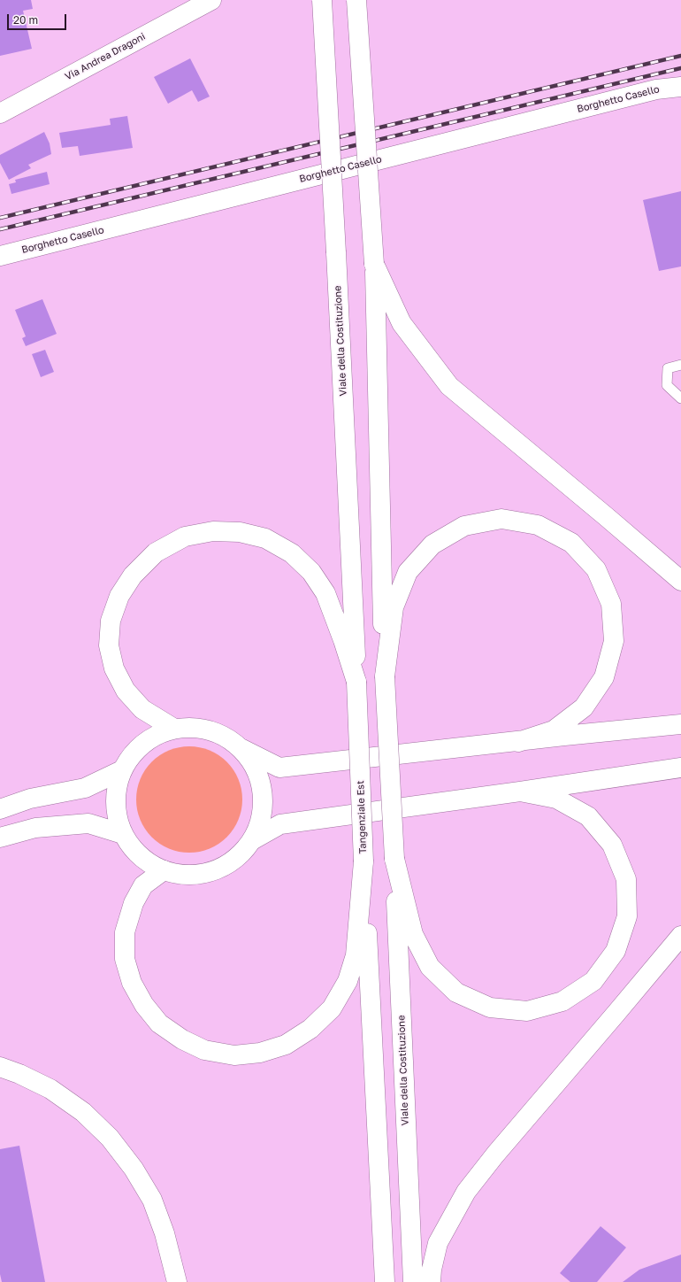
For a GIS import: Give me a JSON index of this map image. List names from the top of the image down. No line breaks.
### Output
{"streets":{"main road":["Via Andrea Dragoni","Borghetto Casello","Viale della Costituzione","Tangenziale Est"]},"crossings":[["Viale della Costituzione","Tangenziale Est"]],"scale_bar":"20 m"}
